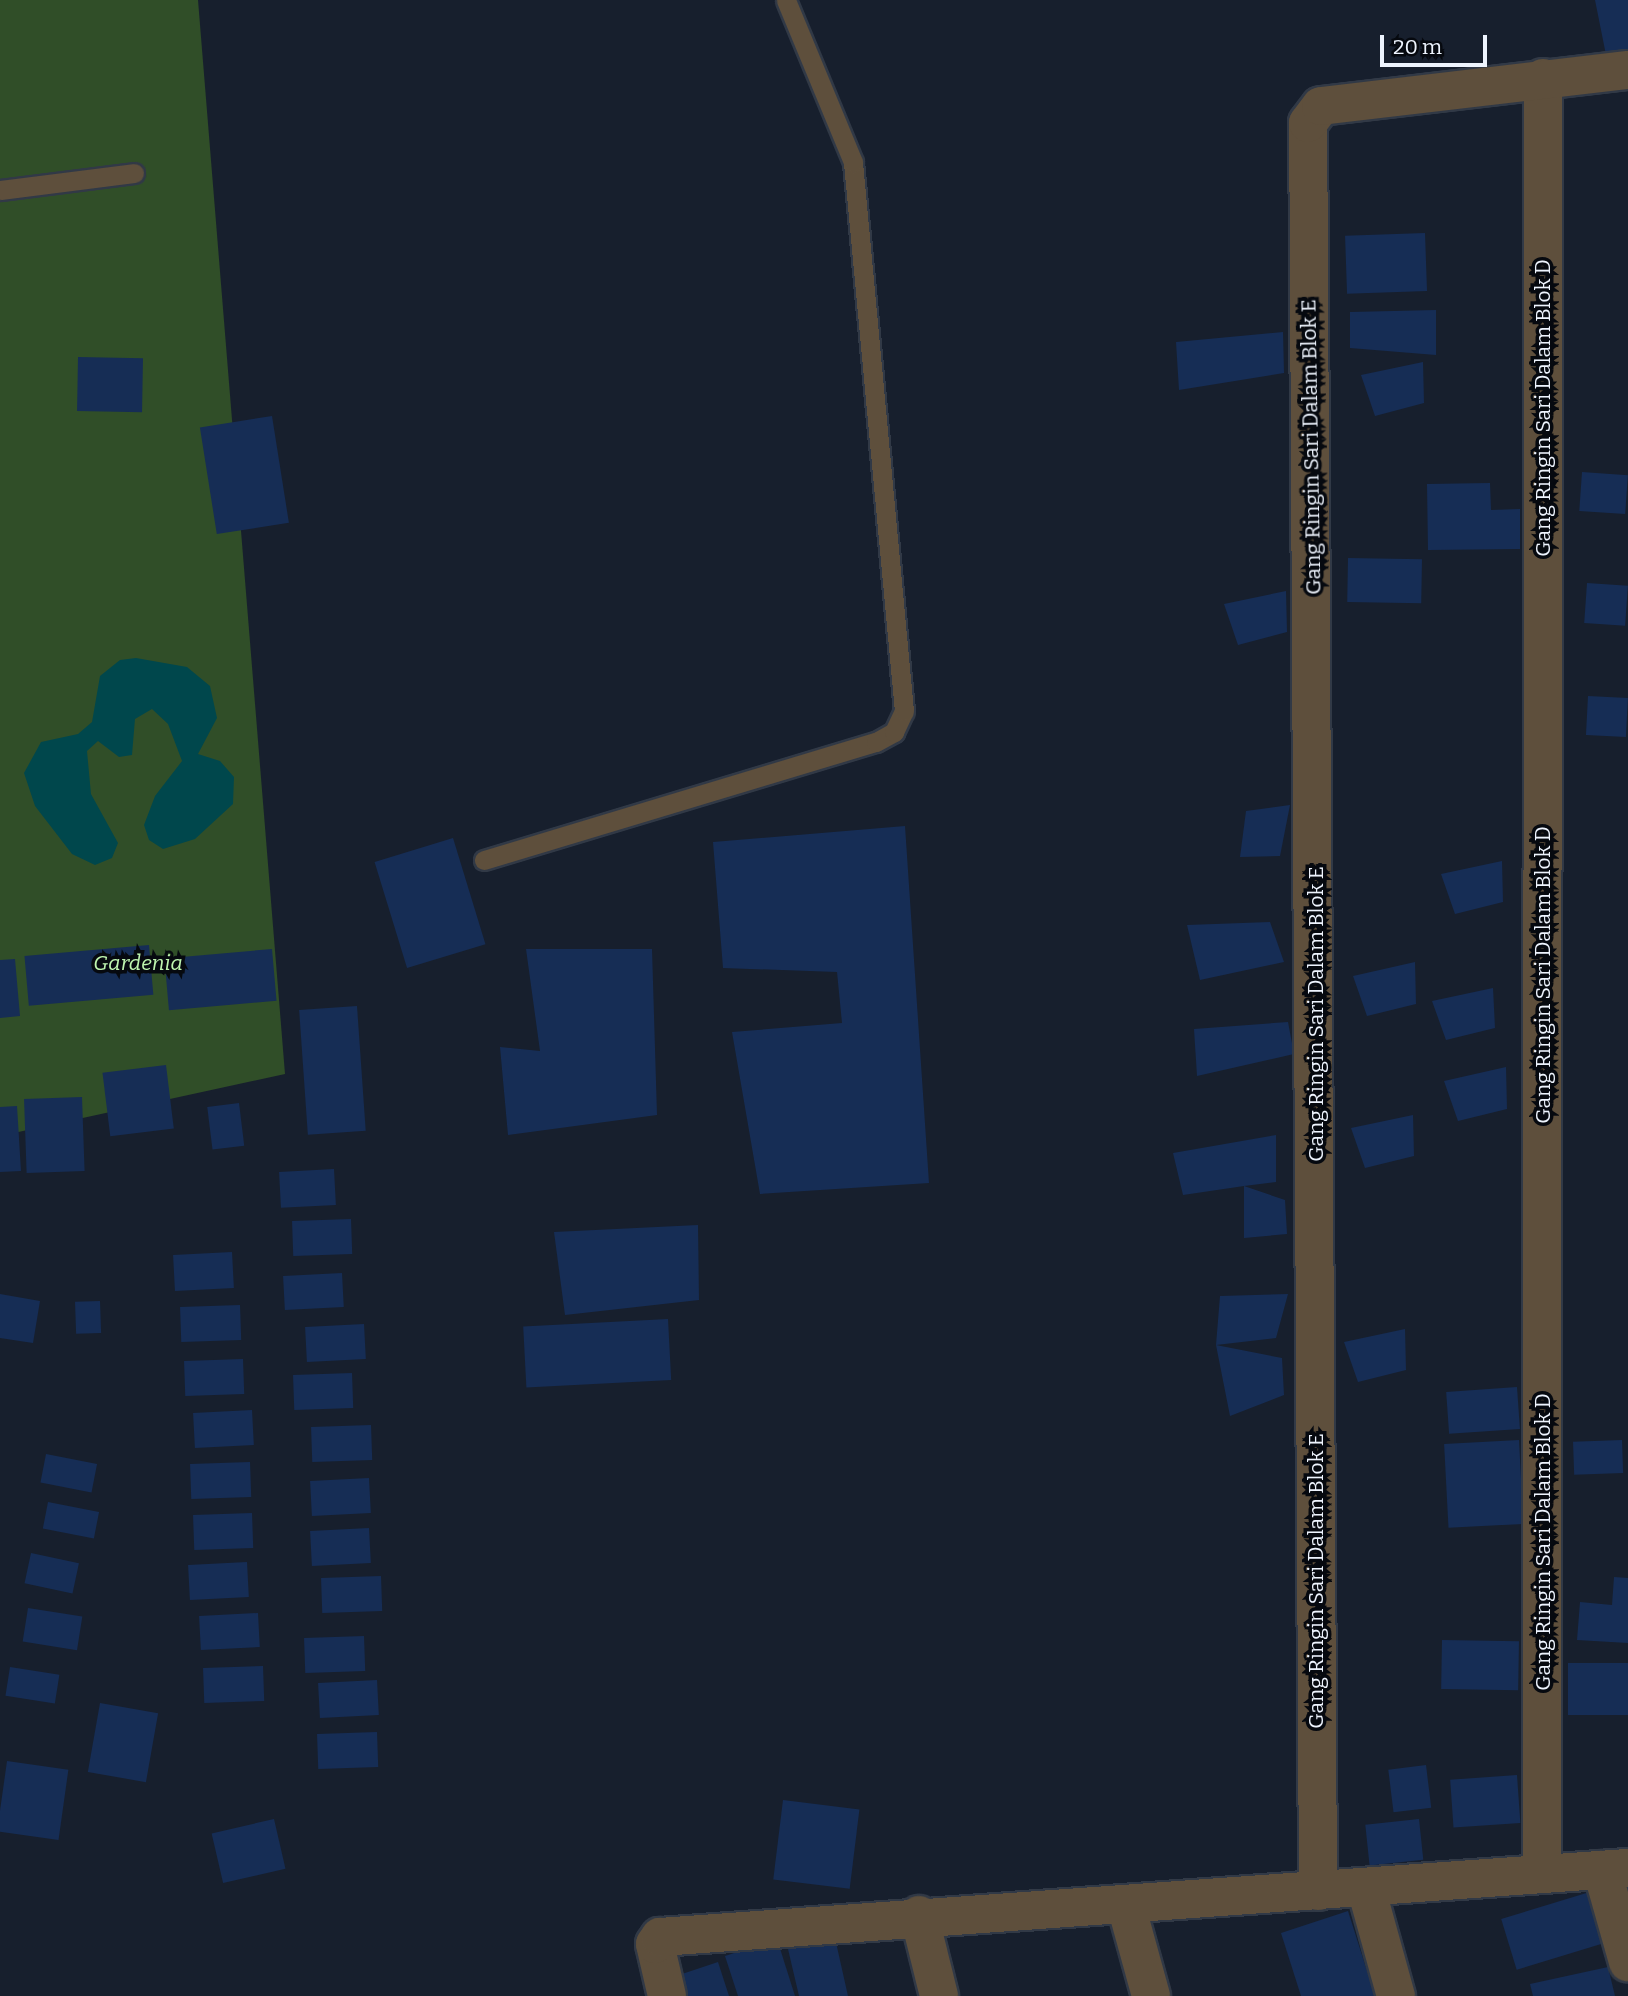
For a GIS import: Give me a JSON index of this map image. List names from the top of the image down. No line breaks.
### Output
{"streets":{"street":["Gang Ringin Sari Dalam Blok D","Gang Ringin Sari Dalam Blok E"]},"crossings":[["Gang Ringin Sari Dalam Blok D","Gang Ringin Sari Dalam Blok E"]],"parks":["Gardenia"],"scale_bar":"20 m"}
